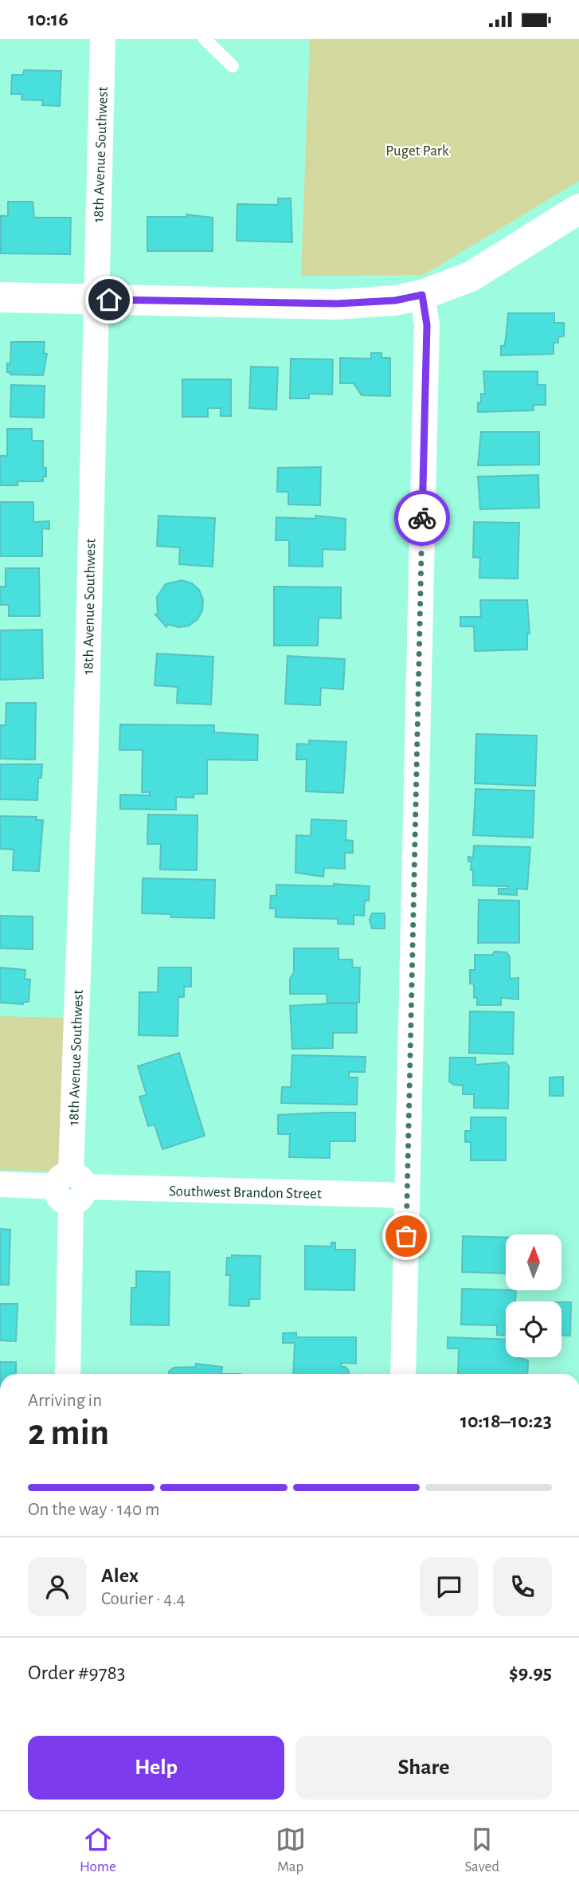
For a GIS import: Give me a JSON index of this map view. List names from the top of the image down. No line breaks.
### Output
{"streets":{"street":["18th Avenue Southwest","Southwest Brandon Street"]},"crossings":[["18th Avenue Southwest","Southwest Brandon Street"]],"parks":["Puget Park"],"north":"top","page":{"status":"10:16","heading":["2 min","Arriving in","10:18–10:23"],"panel":["Alex","Courier · 4.4","Order #9783","$9.95"],"bar":"On the way · 140 m","buttons":["Help","Share"],"tabs":["Home","Map","Saved"]}}
